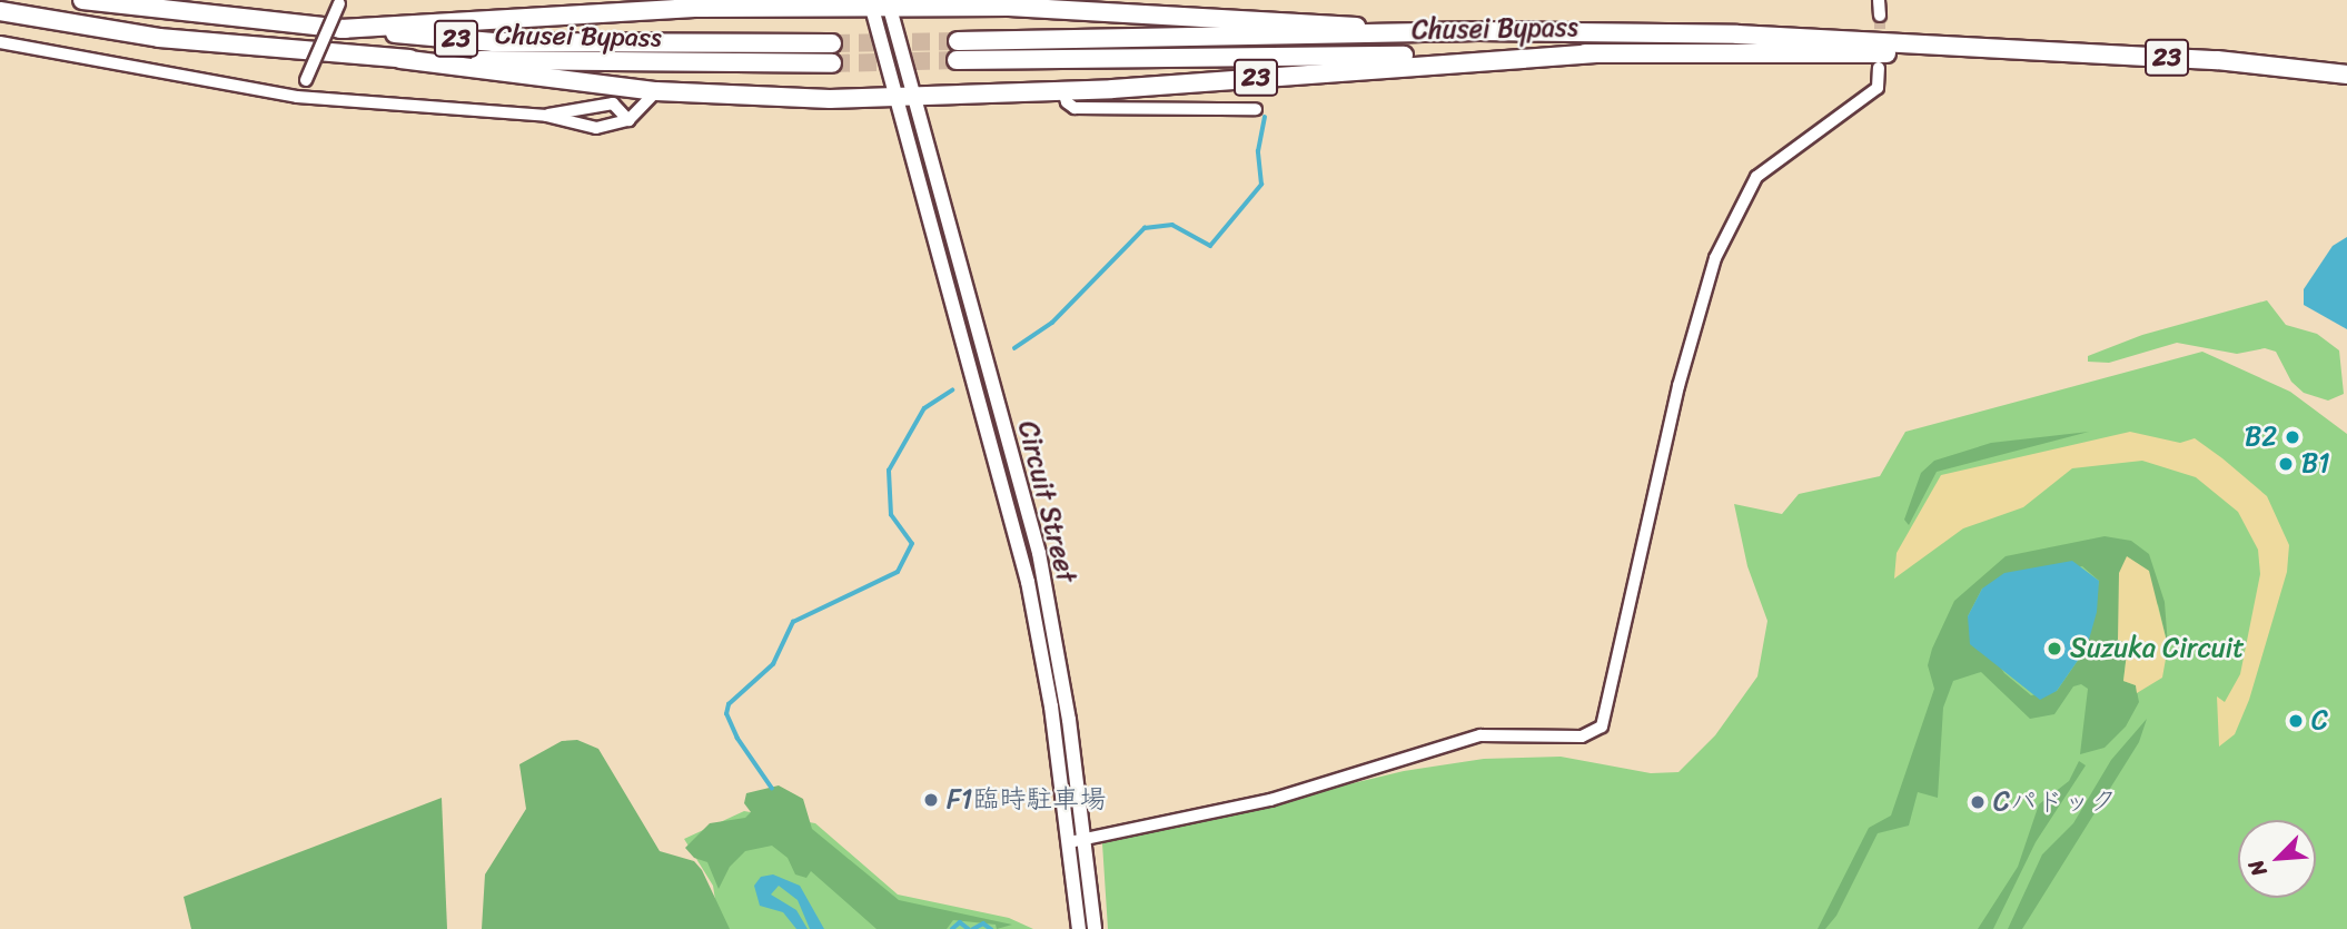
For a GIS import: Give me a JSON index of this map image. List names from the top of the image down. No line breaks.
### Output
{"streets":{"highway":["Chusei Bypass","23"],"street":["Circuit Street"]},"crossings":[["Chusei Bypass","23"],["23","Circuit Street"]],"places":["B2","B1","Suzuka Circuit","C","F1臨時駐車場","Cパドック"],"north":"bottom left"}
